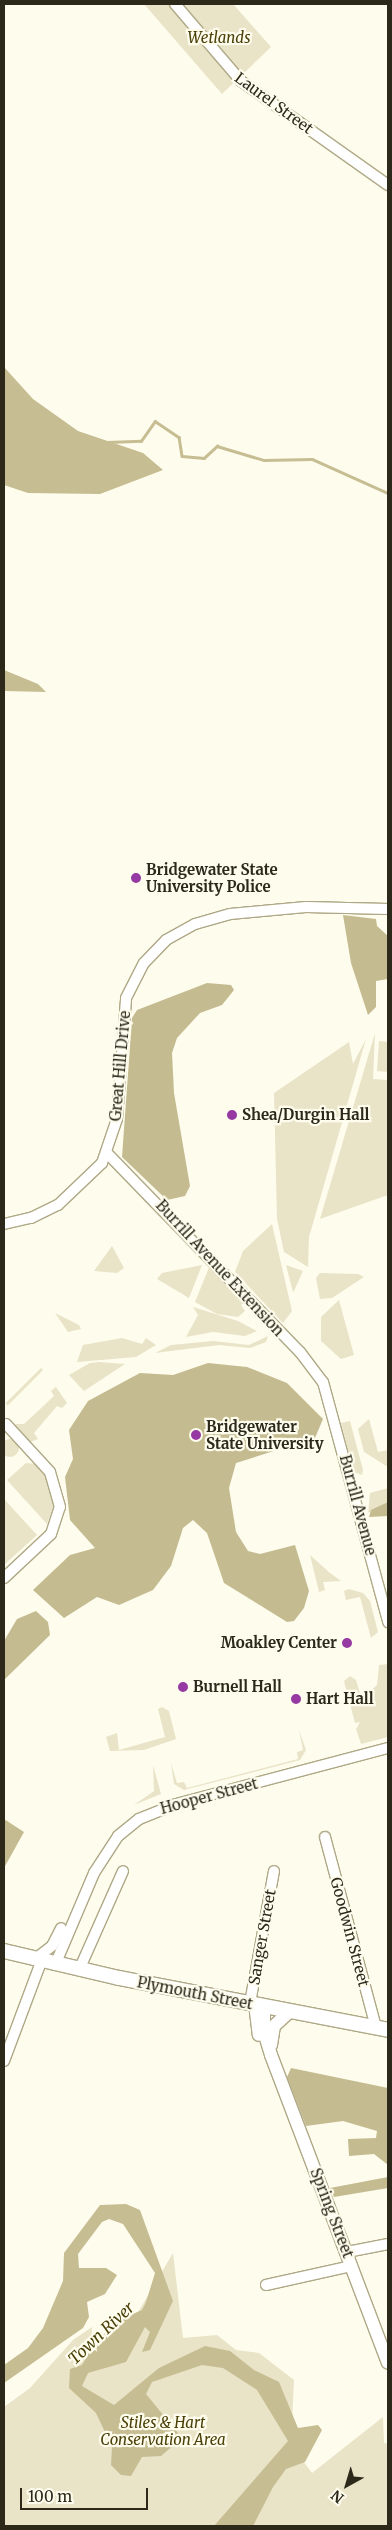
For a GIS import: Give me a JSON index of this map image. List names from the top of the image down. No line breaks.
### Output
{"streets":{"main road":["Plymouth Street"],"street":["Laurel Street","Great Hill Drive","Burrill Avenue Extension","Burrill Avenue","Hooper Street","Goodwin Street","Sanger Street","Spring Street"]},"crossings":[["Great Hill Drive","Burrill Avenue Extension"],["Burrill Avenue Extension","Burrill Avenue"],["Hooper Street","Plymouth Street"],["Goodwin Street","Plymouth Street"],["Sanger Street","Plymouth Street"],["Sanger Street","Spring Street"],["Plymouth Street","Spring Street"]],"water":["Town River"],"parks":["Wetlands","Stiles & Hart Conservation Area"],"places":["Bridgewater State University Police","Shea/Durgin Hall","Bridgewater State University","Moakley Center","Burnell Hall","Hart Hall"],"scale_bar":"100 m","north":"bottom left"}
